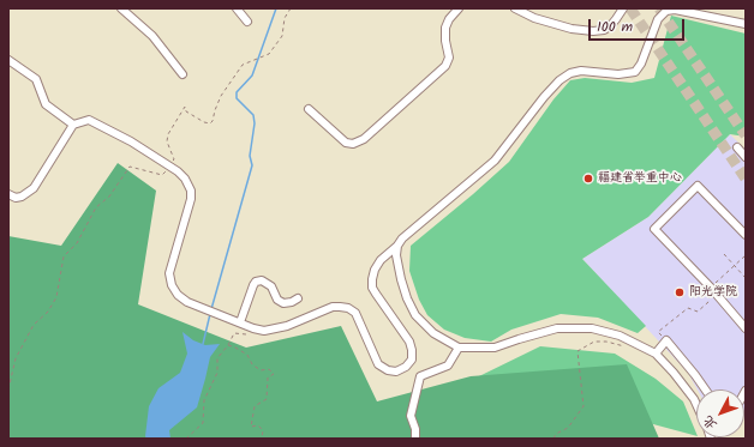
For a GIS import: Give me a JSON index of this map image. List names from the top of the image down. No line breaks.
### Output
{"places":["福建省举重中心","阳光学院"],"scale_bar":"100 m","north":"bottom left"}
